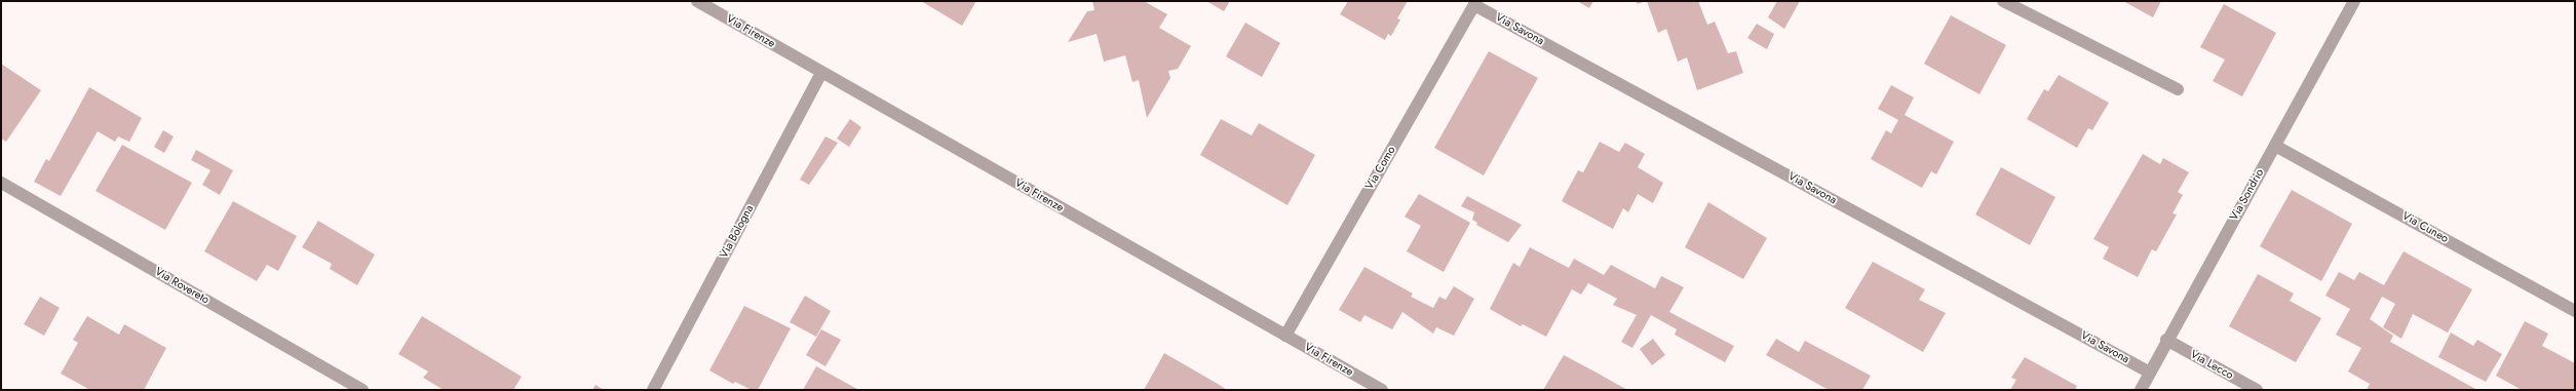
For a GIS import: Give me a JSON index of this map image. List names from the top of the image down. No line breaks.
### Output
{"streets":{"street":["Via Savona","Via Firenze","Via Como","Via Sondrio","Via Cuneo","Via Bologna","Via Rovereto","Via Lecco"]},"crossings":[["Via Savona","Via Como"],["Via Savona","Via Sondrio"],["Via Firenze","Via Como"],["Via Firenze","Via Bologna"],["Via Sondrio","Via Cuneo"],["Via Sondrio","Via Lecco"]]}
